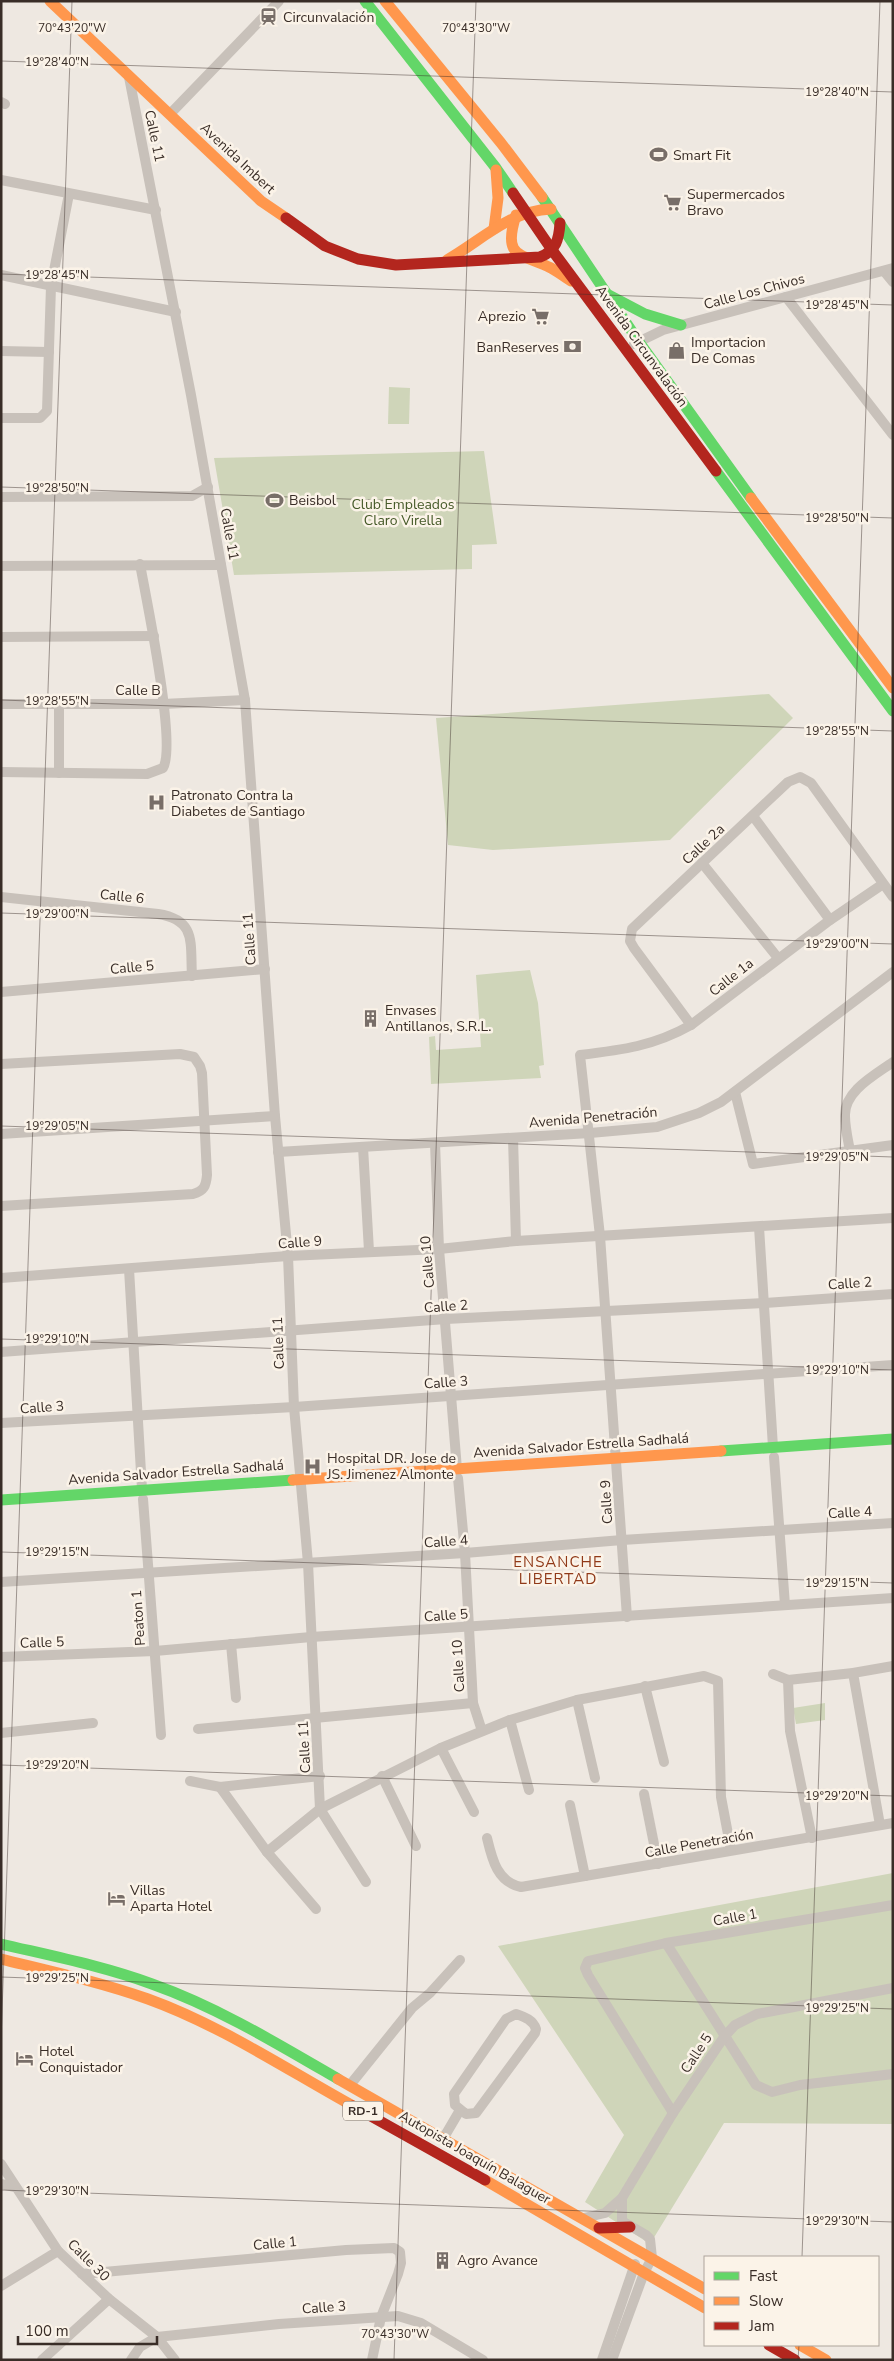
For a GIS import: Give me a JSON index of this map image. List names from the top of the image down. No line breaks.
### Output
{"streets":{"main road":["Avenida Imbert","Avenida Circunvalación","Avenida Salvador Estrella Sadhalá","RD-1","Autopista Joaquín Balaguer"],"street":["Calle 11","Calle Los Chivos","Calle B","Calle 2a","Calle 6","Calle 5","Calle 1a","Avenida Penetración","Calle 9","Calle 10","Calle 2","Calle 3","Calle 4","Peaton 1","Calle Penetración","Calle 1","Calle 30"]},"crossings":[["Calle 11","Avenida Imbert"],["Calle 11","Calle B"],["Calle 11","Calle 5"],["Calle 11","Avenida Penetración"],["Calle 11","Calle 9"],["Calle 11","Calle 2"],["Calle 11","Calle 3"],["Calle 11","Avenida Salvador Estrella Sadhalá"],["Calle 11","Calle 4"],["Avenida Imbert","Avenida Circunvalación"],["Calle Los Chivos","Avenida Circunvalación"],["Calle 2a","Calle 1a"],["Calle 6","Calle 5"],["Calle 5","Calle 9"],["Calle 5","Calle 10"],["Calle 5","Peaton 1"],["Calle 5","Calle 1"],["Calle 5","Autopista Joaquín Balaguer"],["Calle 1a","Calle 9"],["Avenida Penetración","Calle 9"],["Avenida Penetración","Calle 10"],["Calle 9","Calle 10"],["Calle 9","Calle 2"],["Calle 9","Calle 3"],["Calle 9","Avenida Salvador Estrella Sadhalá"],["Calle 9","Calle 4"],["Calle 9","Peaton 1"],["Calle 10","Calle 2"],["Calle 10","Calle 3"],["Calle 10","Avenida Salvador Estrella Sadhalá"],["Calle 10","Calle 4"],["Calle 2","Peaton 1"],["Calle 3","Peaton 1"],["Calle 3","Calle 1"],["Calle 3","Calle 30"],["Avenida Salvador Estrella Sadhalá","Peaton 1"],["Calle 4","Peaton 1"],["Calle 1","Calle 30"]],"districts":["ENSANCHE LIBERTAD"],"parks":["Club Empleados Claro Virella"],"places":{"station":["Circunvalación"],"sports":["Smart Fit","Beisbol"],"supermarket":["Supermercados Bravo","Aprezio"],"bank":["BanReserves"],"shop":["Importacion De Comas"],"hospital":["Patronato Contra la Diabetes de Santiago","Hospital DR. Jose de JS. Jimenez Almonte"],"building":["Envases Antillanos, S.R.L.","Agro Avance"],"hotel":["Villas Aparta Hotel","Hotel Conquistador"]},"legend":["Fast","Slow","Jam"],"scale_bar":"100 m","coordinates":["70°43'20\"W","70°43'30\"W","19°28'40\"N","19°28'45\"N","19°28'50\"N","19°28'55\"N","19°29'00\"N","19°29'05\"N","19°29'10\"N","19°29'15\"N","19°29'20\"N","19°29'25\"N","19°29'30\"N"]}
